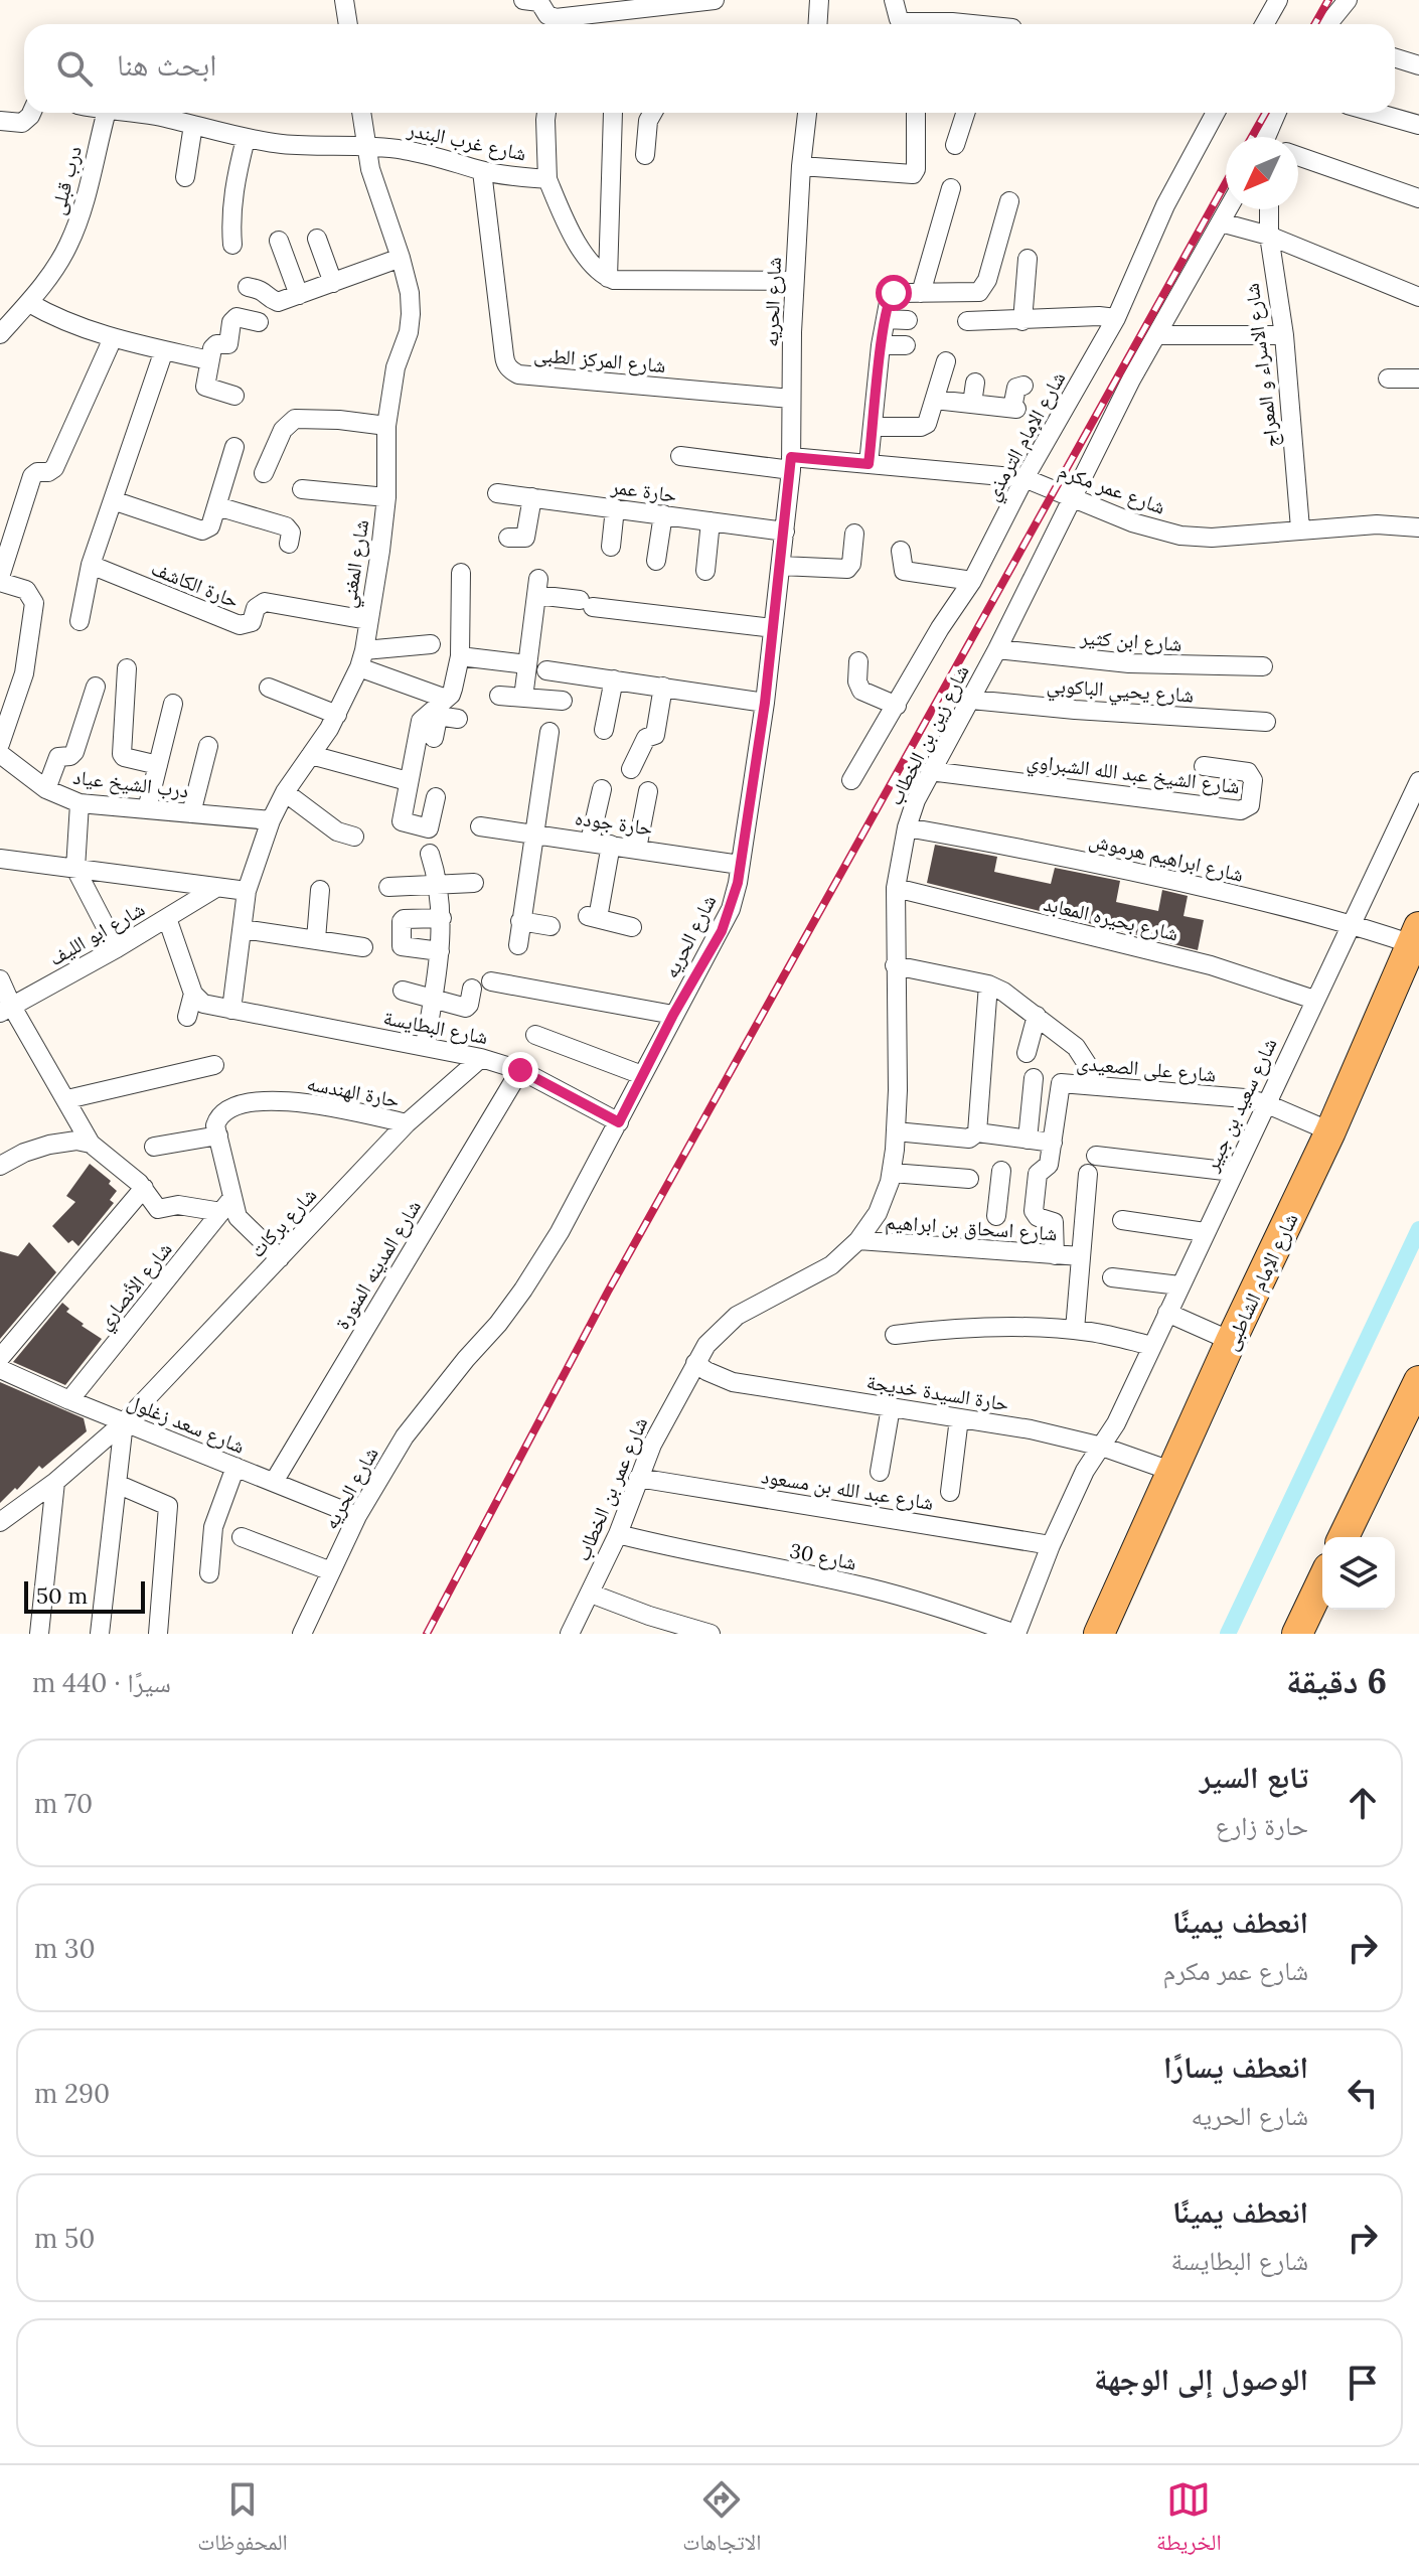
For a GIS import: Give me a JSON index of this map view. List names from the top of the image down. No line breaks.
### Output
{"streets":{"main road":["شارع الإمام الشاطبى"],"street":["شارع غرب البندر","درب قبلى","شارع الحريه","شارع المركز الطبى","شارع الاسراء و المعراج","شارع الإمام الترمذي","شارع عمر مكرم","حارة عمر","شارع المغني","حارة الكاشف","شارع ابن كثير","شارع يحيي الباكوبي","شارع زين بن الخطاب","شارع الشيخ عبد الله الشبراوي","درب الشيخ عياد","حارة جوده","شارع ابراهيم هرموش","شارع بحيره المعابد","شارع ابو الليف","شارع البطايسة","شارع على الصعيدى","حارة الهندسه","شارع سعيد بن جبير","شارع بركات","شارع اسحاق بن ابراهيم","شارع المدينه المنورة","شارع الأنصاري","حارة السيدة خديجة","شارع سعد زغلول","شارع عمر بن الخطاب","شارع عبد الله بن مسعود","شارع 30"]},"crossings":[["شارع غرب البندر","شارع المركز الطبى"],["شارع غرب البندر","شارع المغني"],["شارع الحريه","شارع المركز الطبى"],["شارع الحريه","شارع عمر مكرم"],["شارع الحريه","حارة عمر"],["شارع الحريه","حارة جوده"],["شارع الحريه","شارع البطايسة"],["شارع الحريه","شارع سعد زغلول"],["شارع الاسراء و المعراج","شارع عمر مكرم"],["شارع الإمام الترمذي","شارع عمر مكرم"],["شارع عمر مكرم","شارع زين بن الخطاب"],["شارع المغني","حارة الكاشف"],["شارع المغني","درب الشيخ عياد"],["شارع المغني","شارع البطايسة"],["شارع ابن كثير","شارع زين بن الخطاب"],["شارع يحيي الباكوبي","شارع زين بن الخطاب"],["شارع زين بن الخطاب","شارع الشيخ عبد الله الشبراوي"],["شارع زين بن الخطاب","شارع ابراهيم هرموش"],["شارع زين بن الخطاب","شارع بحيره المعابد"],["شارع زين بن الخطاب","شارع اسحاق بن ابراهيم"],["شارع زين بن الخطاب","حارة السيدة خديجة"],["شارع زين بن الخطاب","شارع عمر بن الخطاب"],["شارع ابراهيم هرموش","شارع سعيد بن جبير"],["شارع ابراهيم هرموش","شارع الإمام الشاطبى"],["شارع بحيره المعابد","شارع سعيد بن جبير"],["شارع البطايسة","شارع بركات"],["شارع البطايسة","شارع المدينه المنورة"],["شارع على الصعيدى","شارع سعيد بن جبير"],["شارع على الصعيدى","شارع الإمام الشاطبى"],["حارة الهندسه","شارع بركات"],["شارع سعيد بن جبير","حارة السيدة خديجة"],["شارع سعيد بن جبير","شارع عبد الله بن مسعود"],["شارع سعيد بن جبير","شارع 30"],["شارع بركات","شارع سعد زغلول"],["شارع المدينه المنورة","شارع سعد زغلول"],["شارع الإمام الشاطبى","حارة السيدة خديجة"],["شارع الأنصاري","شارع سعد زغلول"],["حارة السيدة خديجة","شارع عمر بن الخطاب"],["شارع عمر بن الخطاب","شارع عبد الله بن مسعود"],["شارع عمر بن الخطاب","شارع 30"]],"scale_bar":"50 m","north":"bottom left","page":{"search":"ابحث هنا","scale":"50 m","heading":["6 دقيقة","سيرًا · 440 m"],"list":[["تابع السير","حارة زارع","70 m"],["انعطف يمينًا","شارع عمر مكرم","30 m"],["انعطف يسارًا","شارع الحريه","290 m"],["انعطف يمينًا","شارع البطايسة","50 m"],"الوصول إلى الوجهة"],"nav":["الخريطة","الاتجاهات","المحفوظات"]}}
